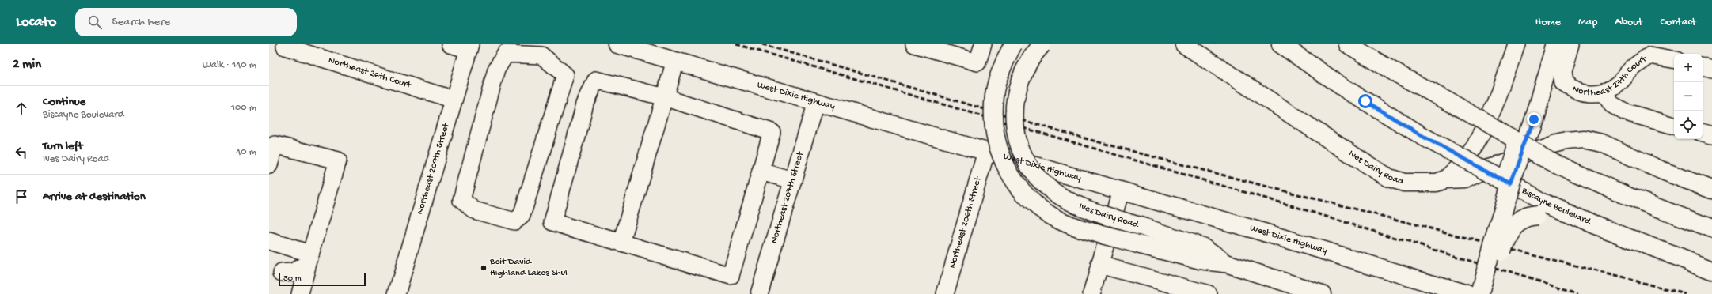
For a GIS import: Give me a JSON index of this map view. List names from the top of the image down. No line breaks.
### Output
{"streets":{"main road":["West Dixie Highway","Ives Dairy Road","Biscayne Boulevard"],"street":["Northeast 27th Court","Northeast 26th Court","Northeast 209th Street","Northeast 207th Street","Northeast 206th Street"]},"crossings":[["Northeast 26th Court","Northeast 209th Street"],["West Dixie Highway","Northeast 207th Street"],["West Dixie Highway","Northeast 206th Street"]],"places":["Beit David Highland Lakes Shul"],"scale_bar":"50 m","page":{"header":"Locato","search":"Search here","nav":["Home","Map","About","Contact"],"heading":["2 min","Walk · 140 m"],"map_buttons":["+","−"],"list":[["Continue","Biscayne Boulevard","100 m"],["Turn left","Ives Dairy Road","40 m"],"Arrive at destination"],"scale":"50 m"}}
